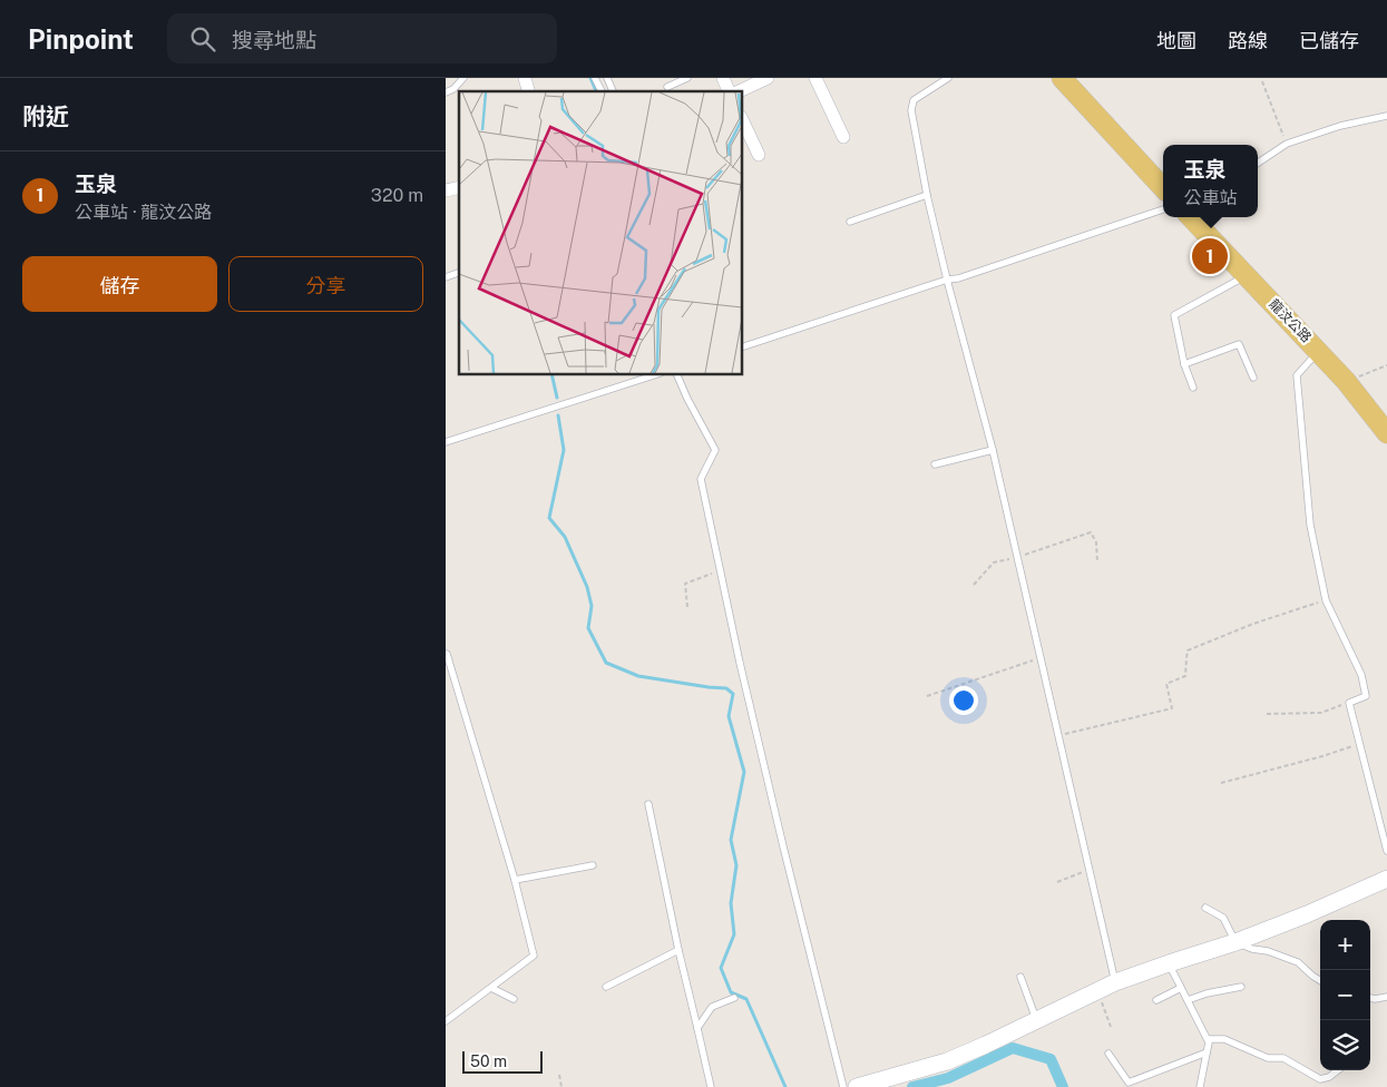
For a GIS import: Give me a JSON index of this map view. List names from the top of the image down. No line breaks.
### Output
{"streets":{"main road":["龍汶公路"]},"scale_bar":"50 m","page":{"header":"Pinpoint","search":"搜尋地點","nav":["地圖","路線","已儲存"],"heading":"附近","popup":["玉泉","公車站"],"list":[{"mark":"1","name":"玉泉","note":"公車站 · 龍汶公路","value":"320 m"}],"pins":"1","buttons":["儲存","分享"],"map_buttons":["+","−"],"scale":"50 m"}}
